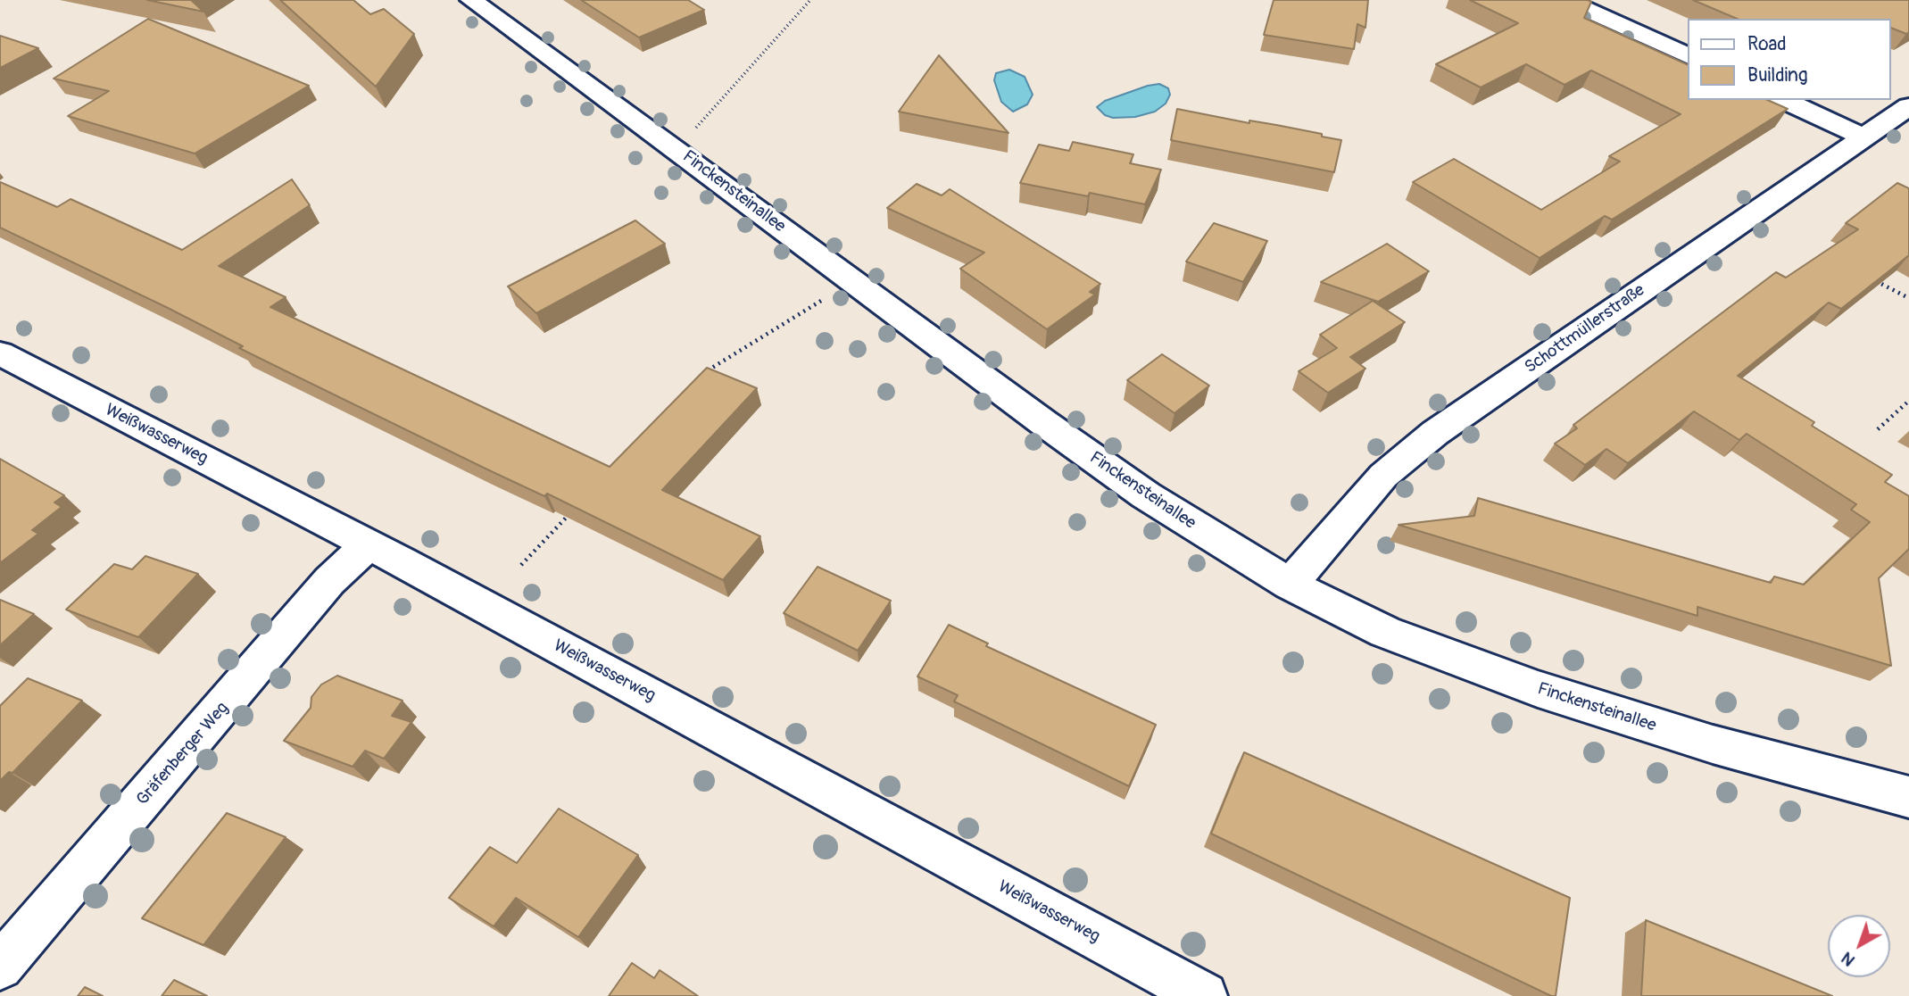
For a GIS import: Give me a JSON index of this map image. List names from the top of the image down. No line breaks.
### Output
{"streets":{"street":["Finckensteinallee","Schottmüllerstraße","Weißwasserweg","Gräfenberger Weg"]},"crossings":[["Finckensteinallee","Schottmüllerstraße"],["Weißwasserweg","Gräfenberger Weg"]],"legend":["Road","Building"],"north":"bottom left"}
